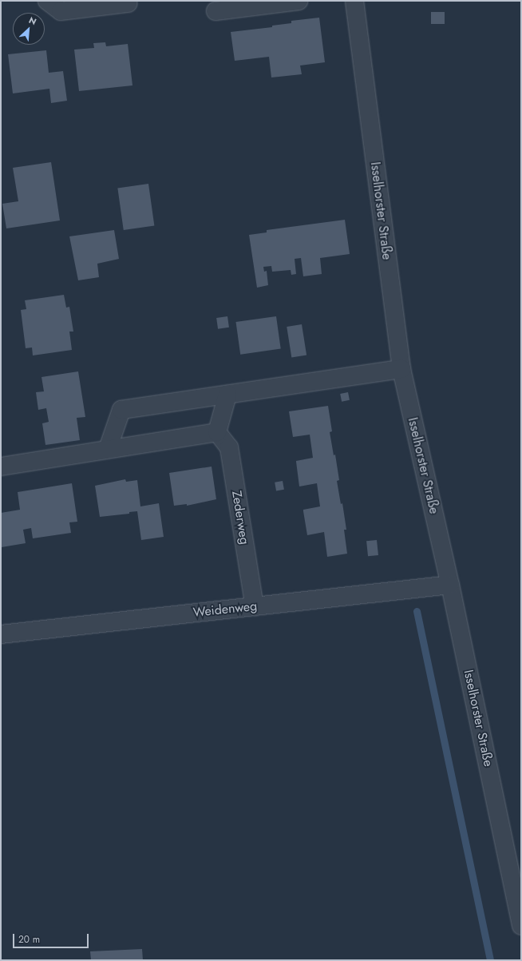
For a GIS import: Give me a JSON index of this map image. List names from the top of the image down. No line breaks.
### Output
{"streets":{"street":["Isselhorster Straße","Zederweg","Weidenweg"]},"crossings":[["Isselhorster Straße","Weidenweg"],["Zederweg","Weidenweg"]],"scale_bar":"20 m","north":"top right"}
